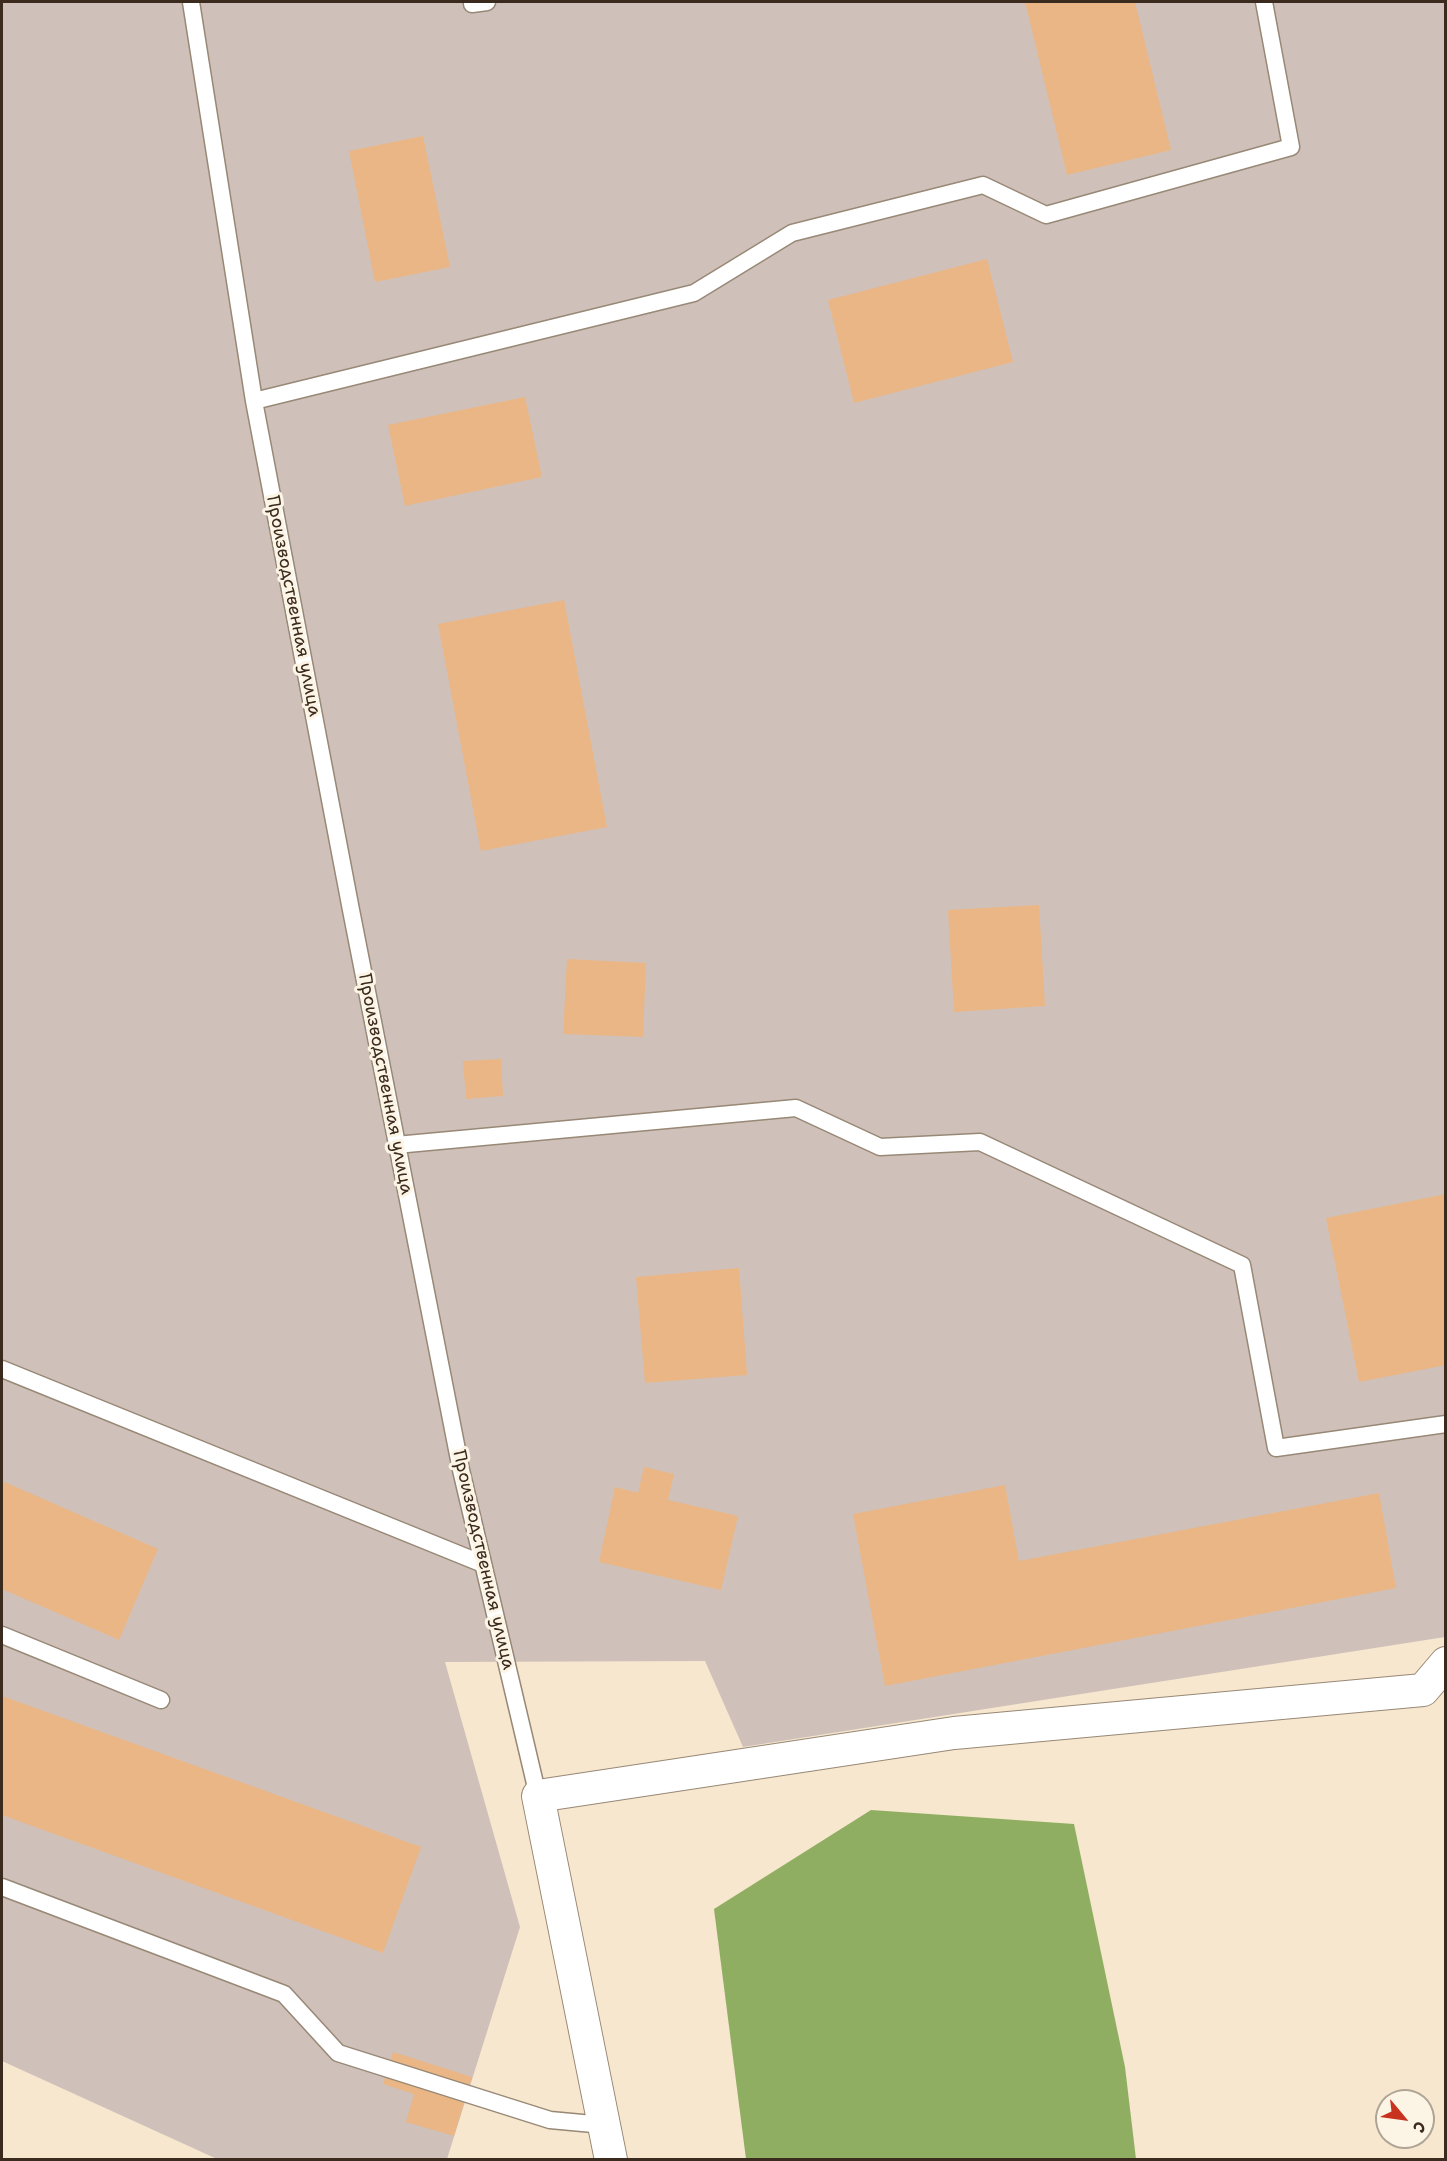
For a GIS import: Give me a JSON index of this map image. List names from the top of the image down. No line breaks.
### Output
{"streets":{"street":["Производственная улица"]},"north":"bottom right"}
